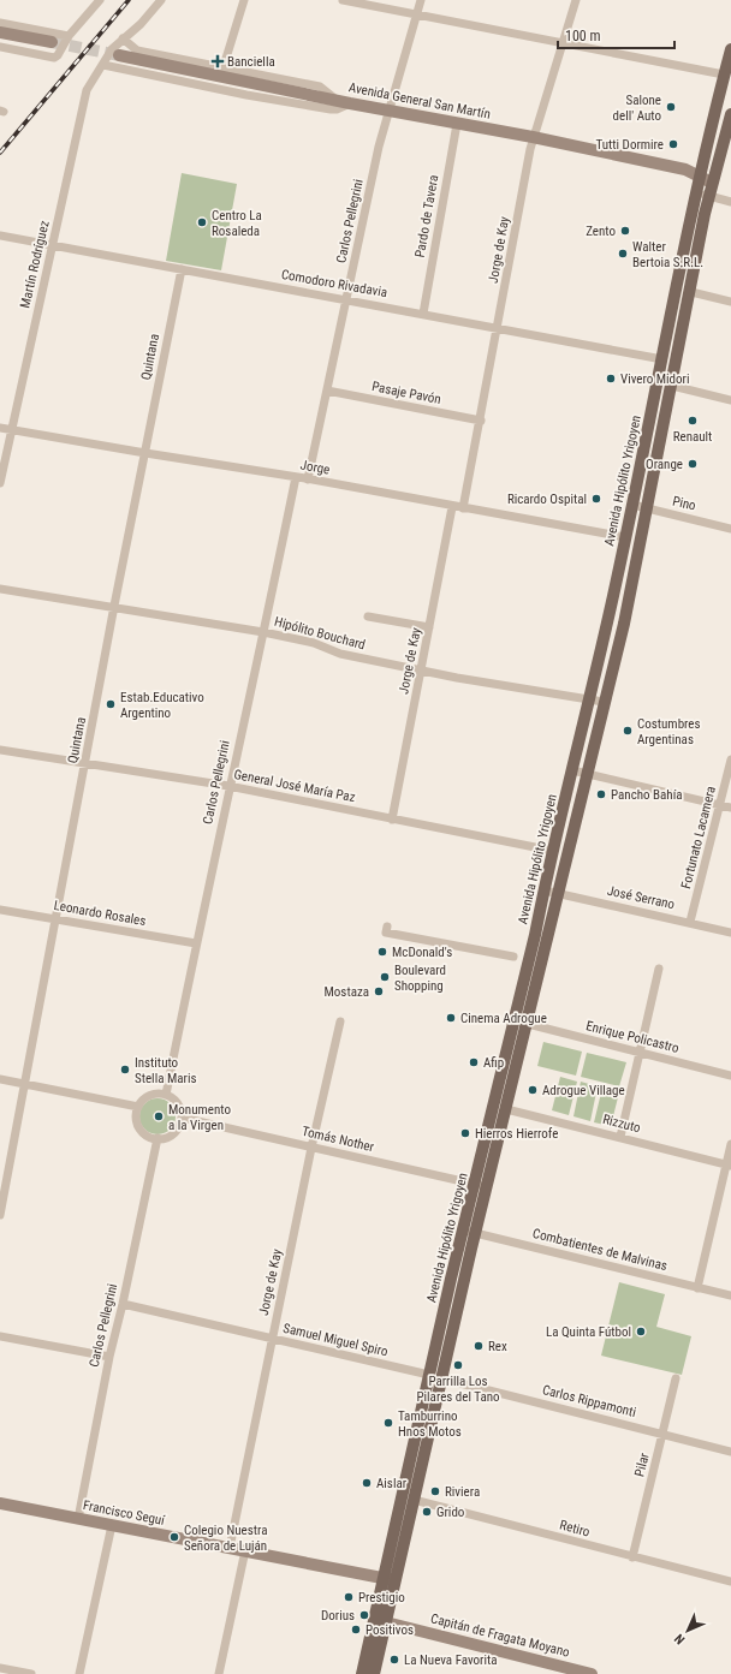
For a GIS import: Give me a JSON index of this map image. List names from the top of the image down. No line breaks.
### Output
{"streets":{"main road":["Avenida General San Martín","Avenida Hipólito Yrigoyen","Francisco Seguí","Capitán de Fragata Moyano"],"street":["Pardo de Tavera","Carlos Pellegrini","Jorge de Kay","Martín Rodríguez","Comodoro Rivadavia","Quintana","Pasaje Pavón","Jorge","Pino","Hipólito Bouchard","General José María Paz","Fortunato Lacamera","José Serrano","Leonardo Rosales","Enrique Policastro","Rizzuto","Tomás Nother","Combatientes de Malvinas","Samuel Miguel Spiro","Carlos Rippamonti","Pilar","Retiro"]},"crossings":[["Avenida General San Martín","Pardo de Tavera"],["Avenida General San Martín","Carlos Pellegrini"],["Avenida General San Martín","Jorge de Kay"],["Avenida General San Martín","Martín Rodríguez"],["Avenida General San Martín","Avenida Hipólito Yrigoyen"],["Pardo de Tavera","Comodoro Rivadavia"],["Carlos Pellegrini","Comodoro Rivadavia"],["Carlos Pellegrini","Pasaje Pavón"],["Carlos Pellegrini","Jorge"],["Carlos Pellegrini","Hipólito Bouchard"],["Carlos Pellegrini","General José María Paz"],["Carlos Pellegrini","Leonardo Rosales"],["Carlos Pellegrini","Tomás Nother"],["Carlos Pellegrini","Samuel Miguel Spiro"],["Carlos Pellegrini","Francisco Seguí"],["Jorge de Kay","Comodoro Rivadavia"],["Jorge de Kay","Pasaje Pavón"],["Jorge de Kay","Jorge"],["Jorge de Kay","Hipólito Bouchard"],["Jorge de Kay","General José María Paz"],["Jorge de Kay","Tomás Nother"],["Jorge de Kay","Samuel Miguel Spiro"],["Jorge de Kay","Francisco Seguí"],["Martín Rodríguez","Comodoro Rivadavia"],["Martín Rodríguez","Jorge"],["Comodoro Rivadavia","Quintana"],["Comodoro Rivadavia","Avenida Hipólito Yrigoyen"],["Quintana","Jorge"],["Quintana","Hipólito Bouchard"],["Quintana","General José María Paz"],["Quintana","Leonardo Rosales"],["Jorge","Avenida Hipólito Yrigoyen"],["Avenida Hipólito Yrigoyen","Pino"],["Avenida Hipólito Yrigoyen","Hipólito Bouchard"],["Avenida Hipólito Yrigoyen","General José María Paz"],["Avenida Hipólito Yrigoyen","José Serrano"],["Avenida Hipólito Yrigoyen","Enrique Policastro"],["Avenida Hipólito Yrigoyen","Rizzuto"],["Avenida Hipólito Yrigoyen","Tomás Nother"],["Avenida Hipólito Yrigoyen","Combatientes de Malvinas"],["Avenida Hipólito Yrigoyen","Samuel Miguel Spiro"],["Avenida Hipólito Yrigoyen","Carlos Rippamonti"],["Avenida Hipólito Yrigoyen","Francisco Seguí"],["Avenida Hipólito Yrigoyen","Retiro"],["Avenida Hipólito Yrigoyen","Capitán de Fragata Moyano"],["Fortunato Lacamera","José Serrano"],["Carlos Rippamonti","Pilar"],["Pilar","Retiro"]],"places":{"health":["Banciella"],"other":["Salone dell' Auto","Tutti Dormire","Centro La Rosaleda","Zento","Walter Bertoia S.R.L.","Vivero Midori","Renault","Orange","Ricardo Ospital","Estab.Educativo Argentino","Costumbres Argentinas","Pancho Bahía","McDonald's","Boulevard Shopping","Mostaza","Cinema Adrogue","Afip","Instituto Stella Maris","Adrogue Village","Monumento a la Virgen","Hierros Hierrofe","La Quinta Fútbol","Rex","Parrilla Los Pilares del Tano","Tamburrino Hnos Motos","Aislar","Riviera","Grido","Colegio Nuestra Señora de Luján","Prestigio","Dorius","Positivos","La Nueva Favorita"]},"scale_bar":"100 m","north":"bottom left"}
